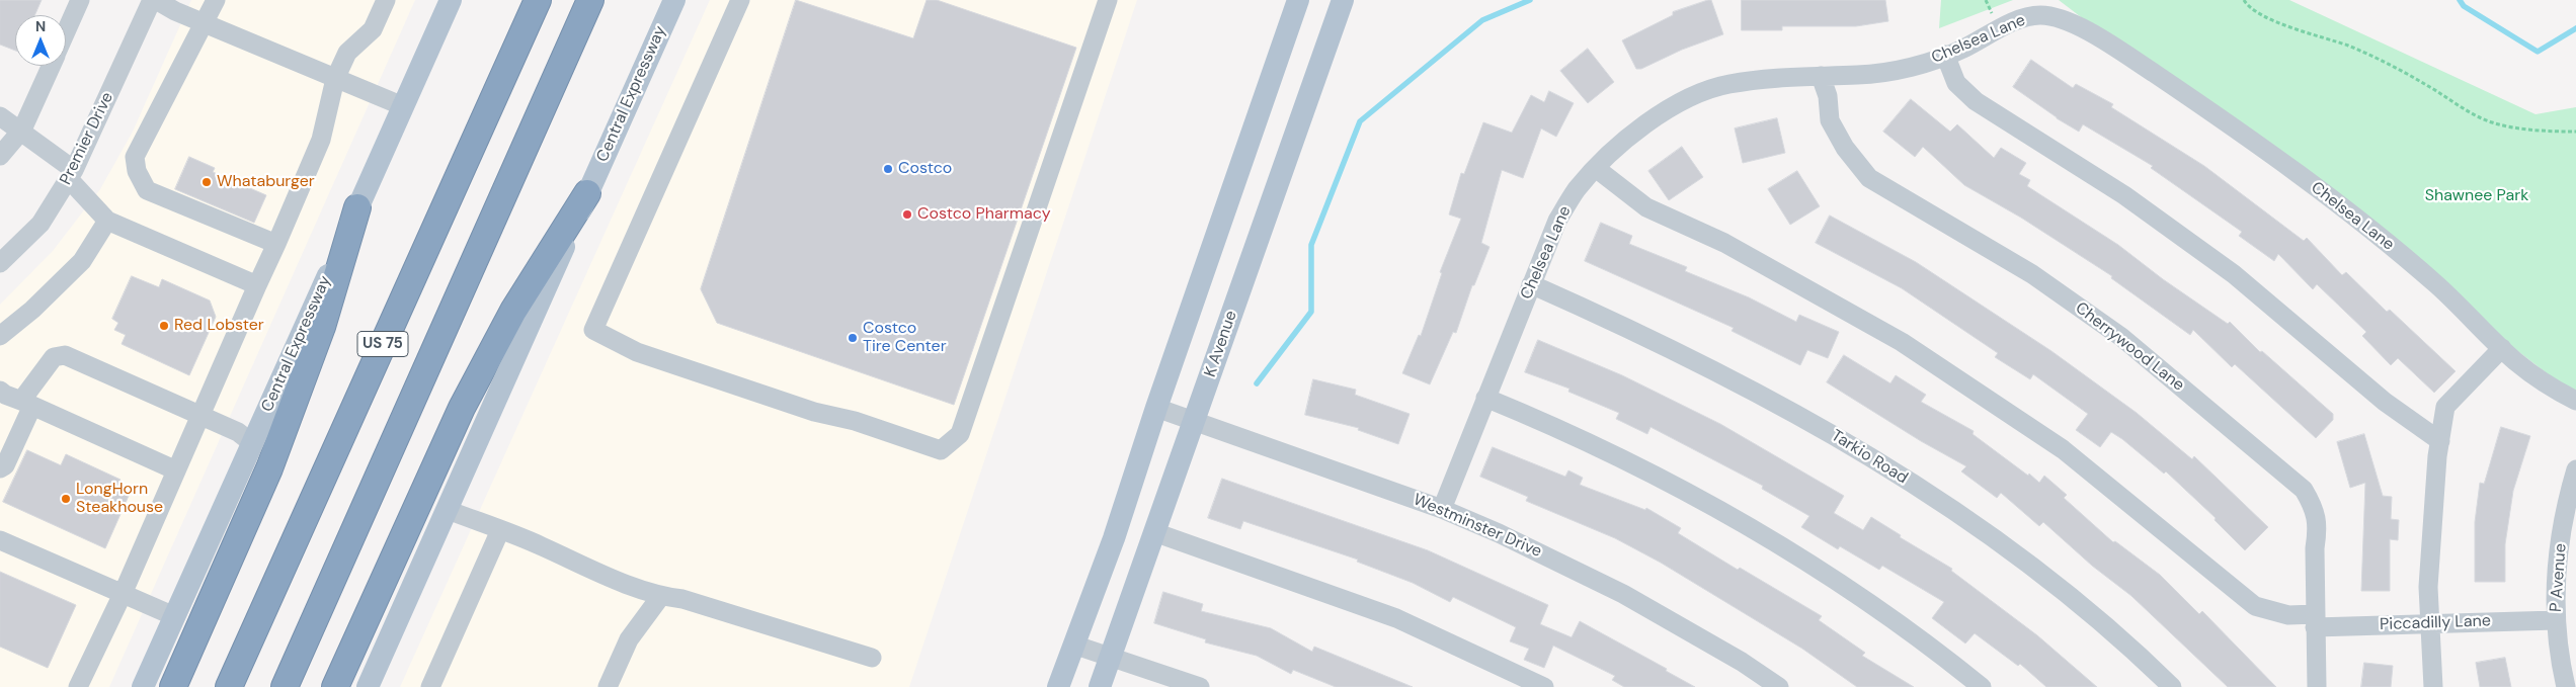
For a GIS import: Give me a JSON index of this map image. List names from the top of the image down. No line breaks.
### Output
{"streets":{"highway":["US 75"],"main road":["Central Expressway","K Avenue"],"street":["Chelsea Lane","Premier Drive","Cherrywood Lane","Tarkio Road","Westminster Drive","P Avenue","Piccadilly Lane"]},"crossings":[["Chelsea Lane","Cherrywood Lane"],["Chelsea Lane","Tarkio Road"],["Chelsea Lane","Westminster Drive"],["Chelsea Lane","Piccadilly Lane"],["K Avenue","Westminster Drive"],["Cherrywood Lane","Piccadilly Lane"],["P Avenue","Piccadilly Lane"]],"parks":["Shawnee Park"],"places":["Costco","Whataburger","Costco Pharmacy","Red Lobster","Costco Tire Center","LongHorn Steakhouse"],"north":"top"}
